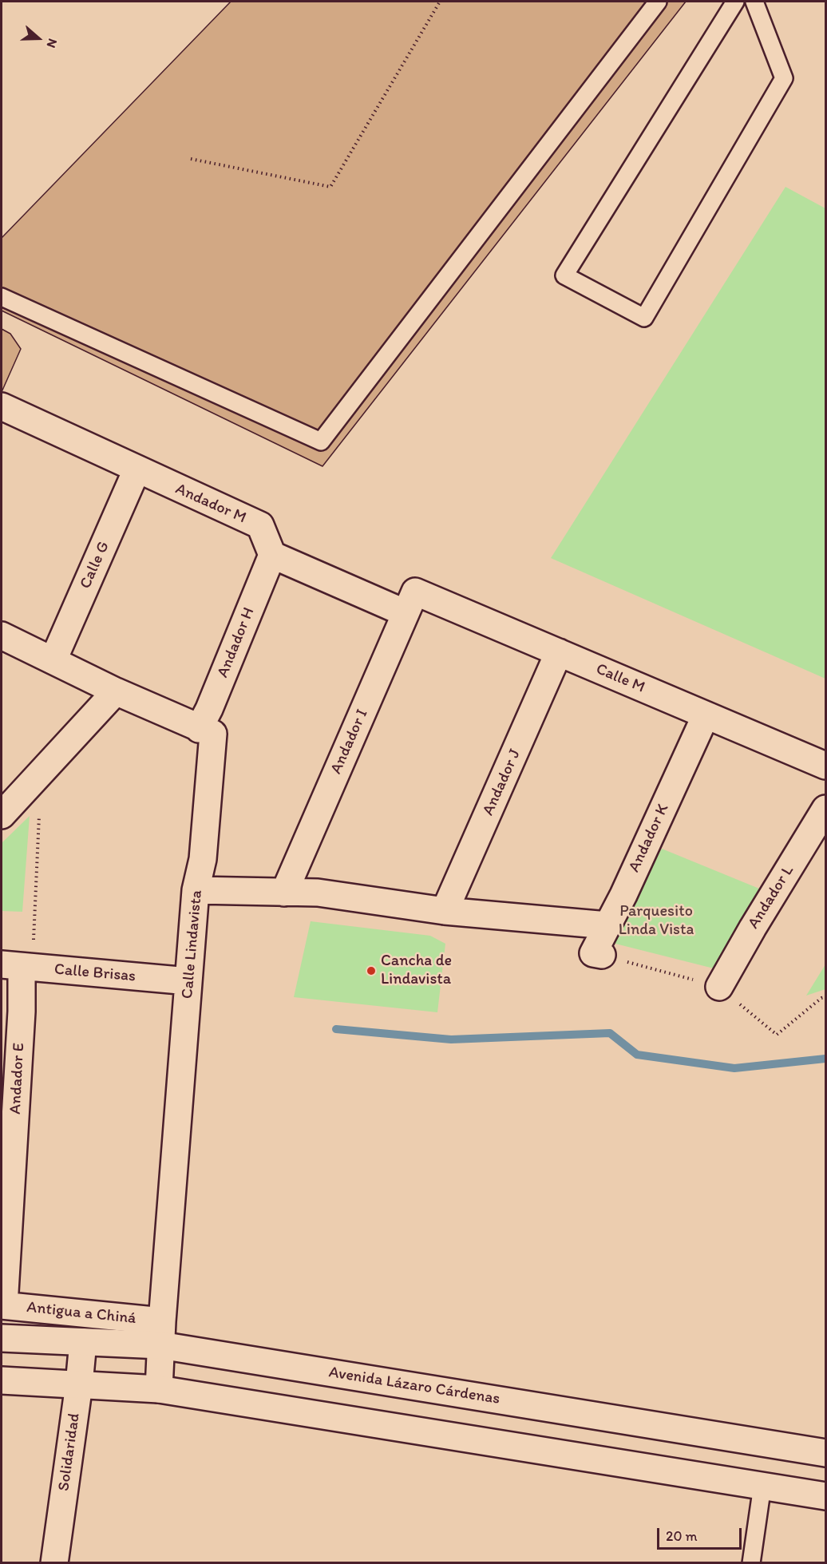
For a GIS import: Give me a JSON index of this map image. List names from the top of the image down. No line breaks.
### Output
{"streets":{"street":["Andador M","Calle G","Andador H","Calle M","Andador I","Andador J","Andador K","Andador L","Calle Lindavista","Calle Brisas","Andador E","Antigua a Chiná","Avenida Lázaro Cárdenas","Solidaridad"]},"crossings":[["Andador M","Calle G"],["Andador M","Andador H"],["Calle G","Calle Lindavista"],["Andador H","Calle Lindavista"],["Calle M","Andador I"],["Calle M","Andador J"],["Calle M","Andador K"],["Calle Lindavista","Calle Brisas"],["Calle Lindavista","Antigua a Chiná"],["Calle Lindavista","Avenida Lázaro Cárdenas"],["Calle Brisas","Andador E"],["Andador E","Antigua a Chiná"],["Antigua a Chiná","Avenida Lázaro Cárdenas"],["Avenida Lázaro Cárdenas","Solidaridad"]],"parks":["Parquesito Linda Vista"],"places":["Cancha de Lindavista"],"scale_bar":"20 m","north":"right"}
